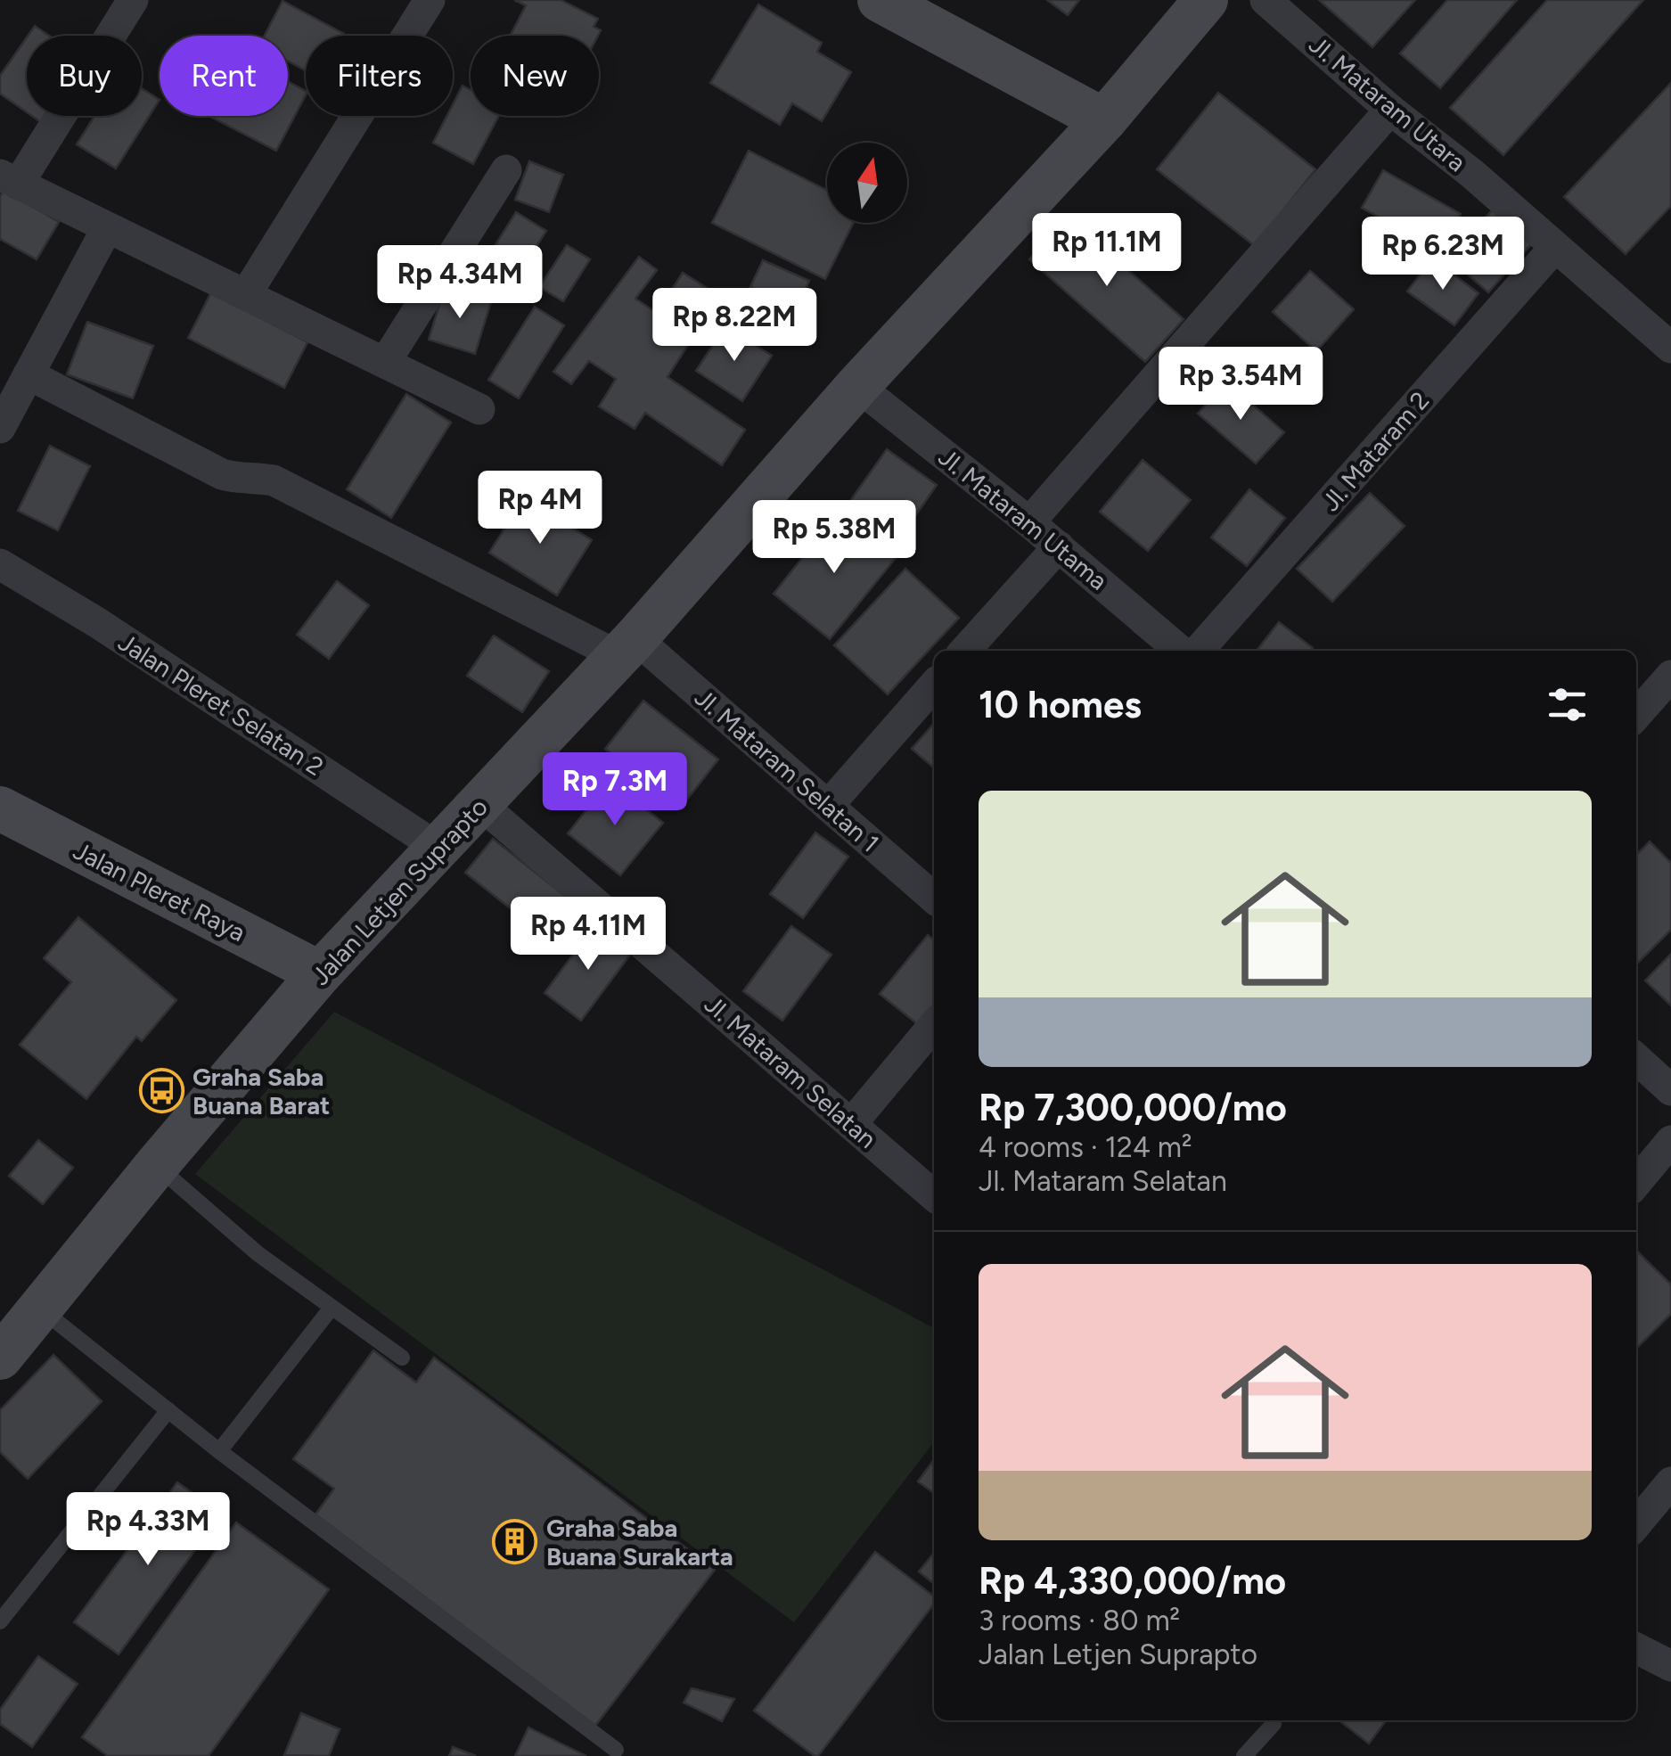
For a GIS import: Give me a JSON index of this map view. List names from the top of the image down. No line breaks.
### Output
{"streets":{"main road":["Jalan Pleret Raya","Jalan Letjen Suprapto"],"street":["Jl. Mataram Utara","Jl. Mataram 2","Jl. Mataram Utama","Jalan Pleret Selatan 2","Jl. Mataram Selatan 1","Jl. Mataram Selatan"]},"crossings":[["Jl. Mataram Utara","Jl. Mataram 2"],["Jl. Mataram Utama","Jalan Letjen Suprapto"],["Jalan Pleret Selatan 2","Jalan Letjen Suprapto"],["Jl. Mataram Selatan 1","Jalan Letjen Suprapto"],["Jalan Pleret Raya","Jalan Letjen Suprapto"],["Jalan Letjen Suprapto","Jl. Mataram Selatan"]],"places":{"bus stop":["Graha Saba Buana Barat"],"building":["Graha Saba Buana Surakarta"]},"north":"top","page":{"chip":["Buy","Rent","Filters","New"],"price":["Rp 11.1M","Rp 6.23M","Rp 4.34M","Rp 8.22M","Rp 3.54M","Rp 4M","Rp 5.38M","Rp 7.3M","Rp 4.11M","Rp 4.33M"],"heading":"10 homes","list":[{"name":"Rp 7,300,000/mo","note":"4 rooms · 124 m² · Jl. Mataram Selatan"},{"name":"Rp 4,330,000/mo","note":"3 rooms · 80 m² · Jalan Letjen Suprapto"}]}}
